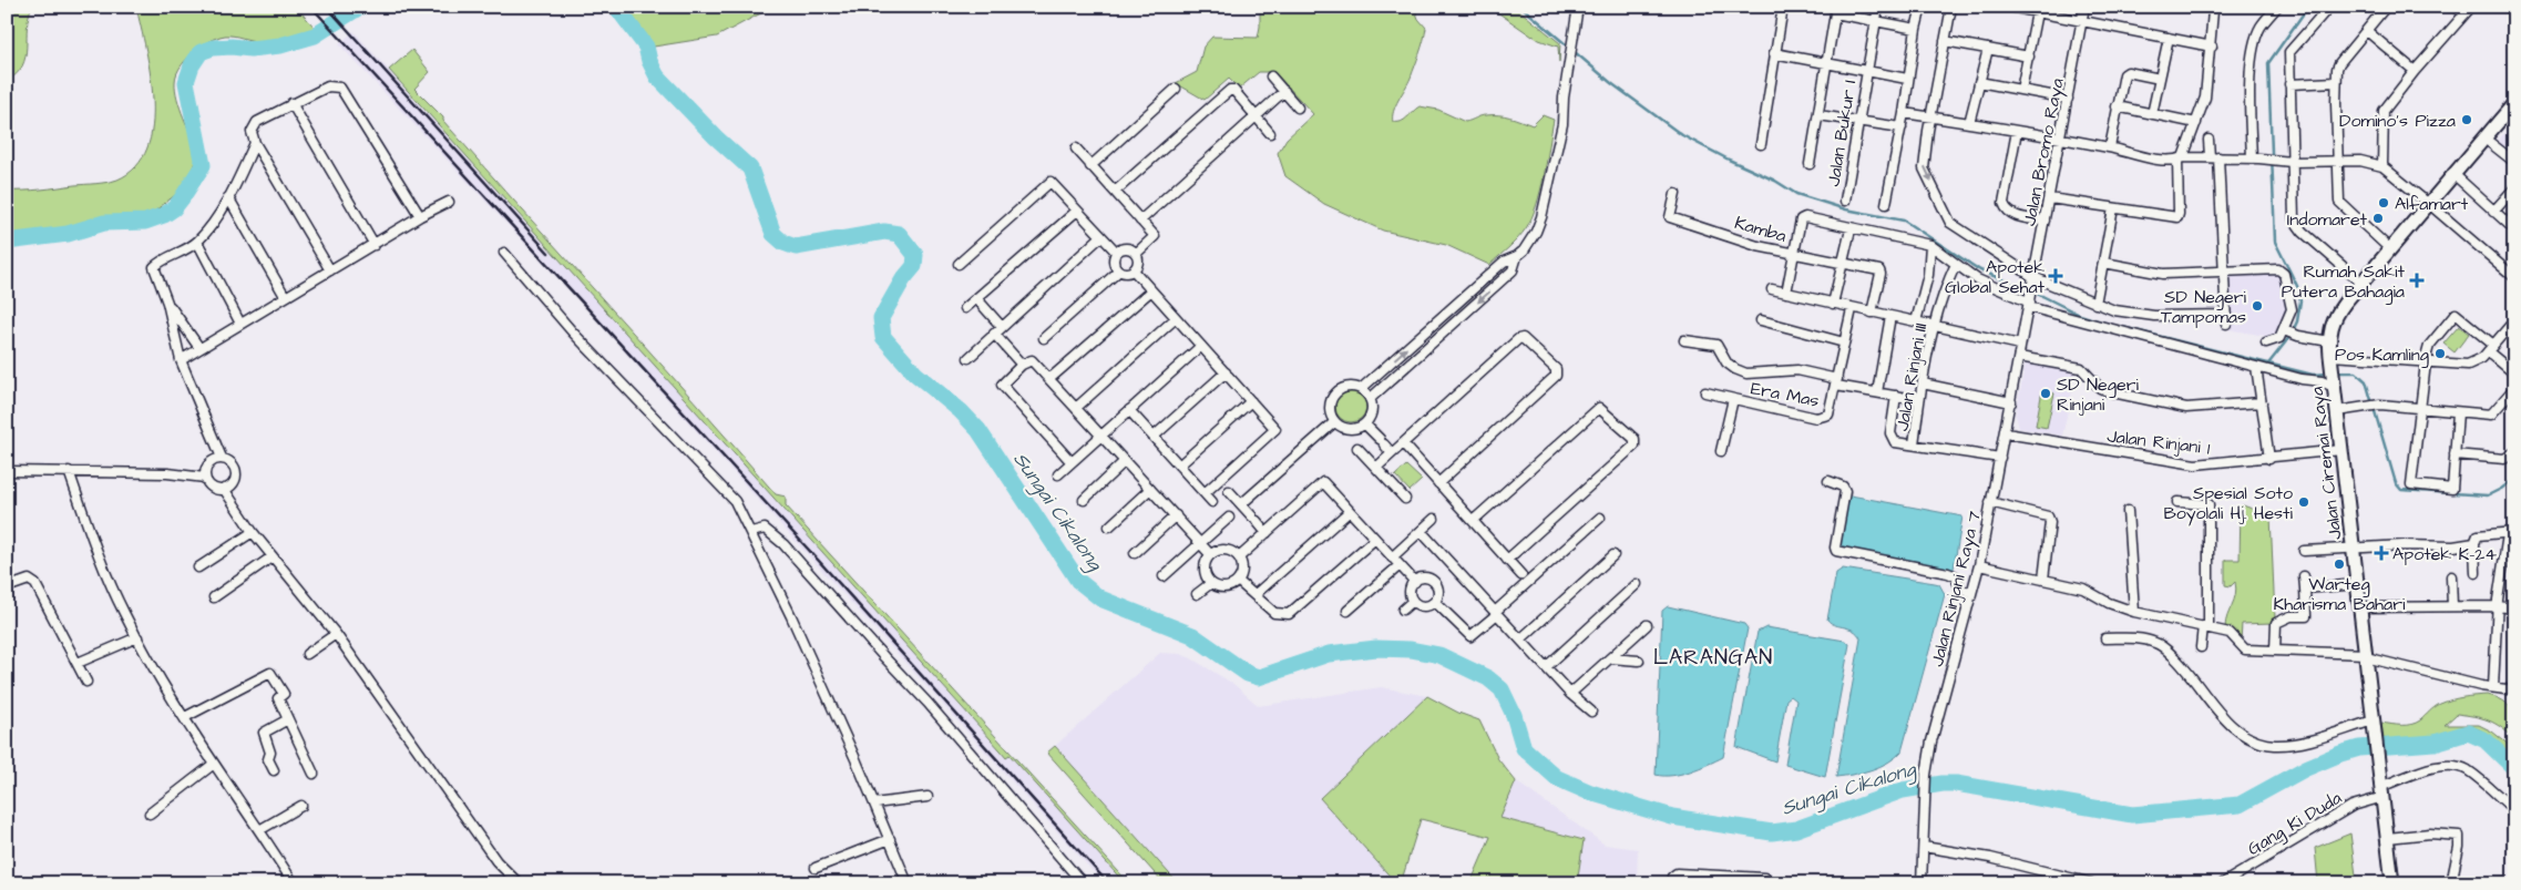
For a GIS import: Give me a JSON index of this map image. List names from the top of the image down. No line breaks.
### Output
{"streets":{"street":["Jalan Bukur I","Jalan Bromo Raya","Kamba","Jalan Rinjani III","Era Mas","Jalan Rinjani 1","Jalan Ciremai Raya","Jalan Rinjani Raya 7","Gang Ki Duda"]},"crossings":[["Jalan Bromo Raya","Jalan Rinjani Raya 7"],["Jalan Rinjani III","Jalan Rinjani Raya 7"],["Jalan Rinjani 1","Jalan Ciremai Raya"],["Jalan Rinjani 1","Jalan Rinjani Raya 7"],["Jalan Ciremai Raya","Gang Ki Duda"]],"districts":["LARANGAN"],"water":["Sungai Cikalong"],"places":{"other":["Domino's Pizza","Alfamart","Indomaret","SD Negeri Tampomas","Pos Kamling","SD Negeri Rinjani","Spesial Soto Boyolali Hj. Hesti","Warteg Kharisma Bahari"],"health":["Apotek Global Sehat","Rumah Sakit Putera Bahagia","Apotek K-24"]}}
